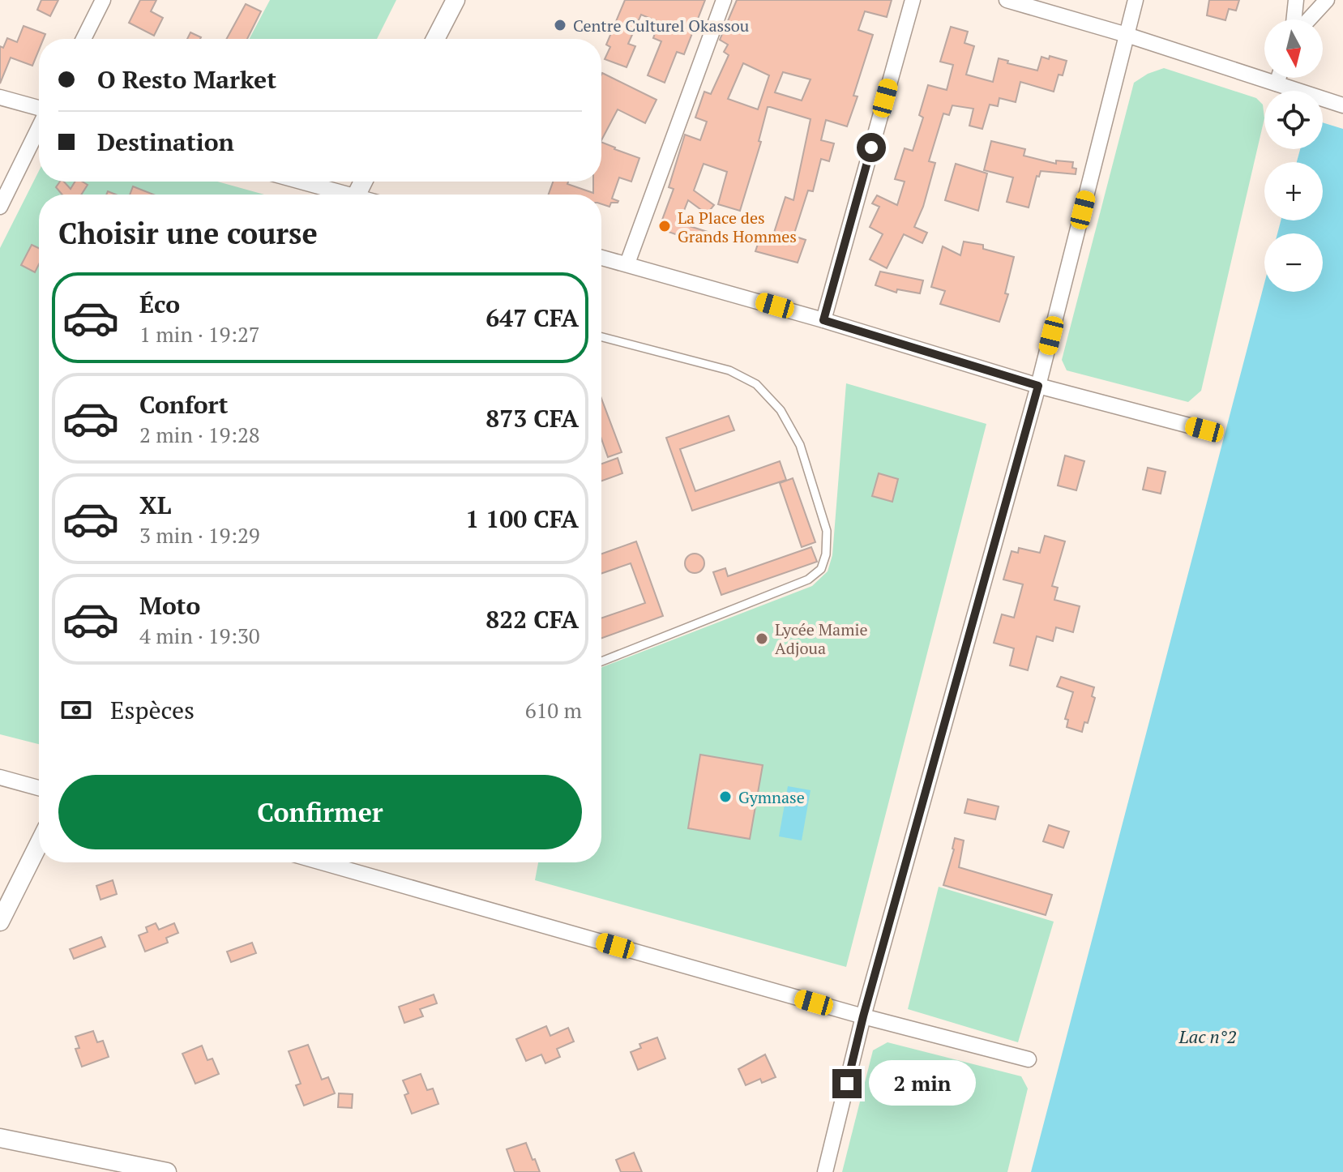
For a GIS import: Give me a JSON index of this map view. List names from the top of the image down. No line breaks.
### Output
{"water":["Lac n°2"],"places":["Centre Culturel Okassou","La Place des Grands Hommes","Lycée Mamie Adjoua","Gymnase"],"north":"bottom","page":{"map_buttons":["+","−"],"banner":["O Resto Market","Destination"],"heading":"Choisir une course","list":[{"name":"Éco","note":"1 min · 19:27","value":"647 CFA"},{"name":"Confort","note":"2 min · 19:28","value":"873 CFA"},{"name":"XL","note":"3 min · 19:29","value":"1 100 CFA"},{"name":"Moto","note":"4 min · 19:30","value":"822 CFA"}],"pay":["Espèces","610 m"],"buttons":"Confirmer","bubble":"2 min"}}
